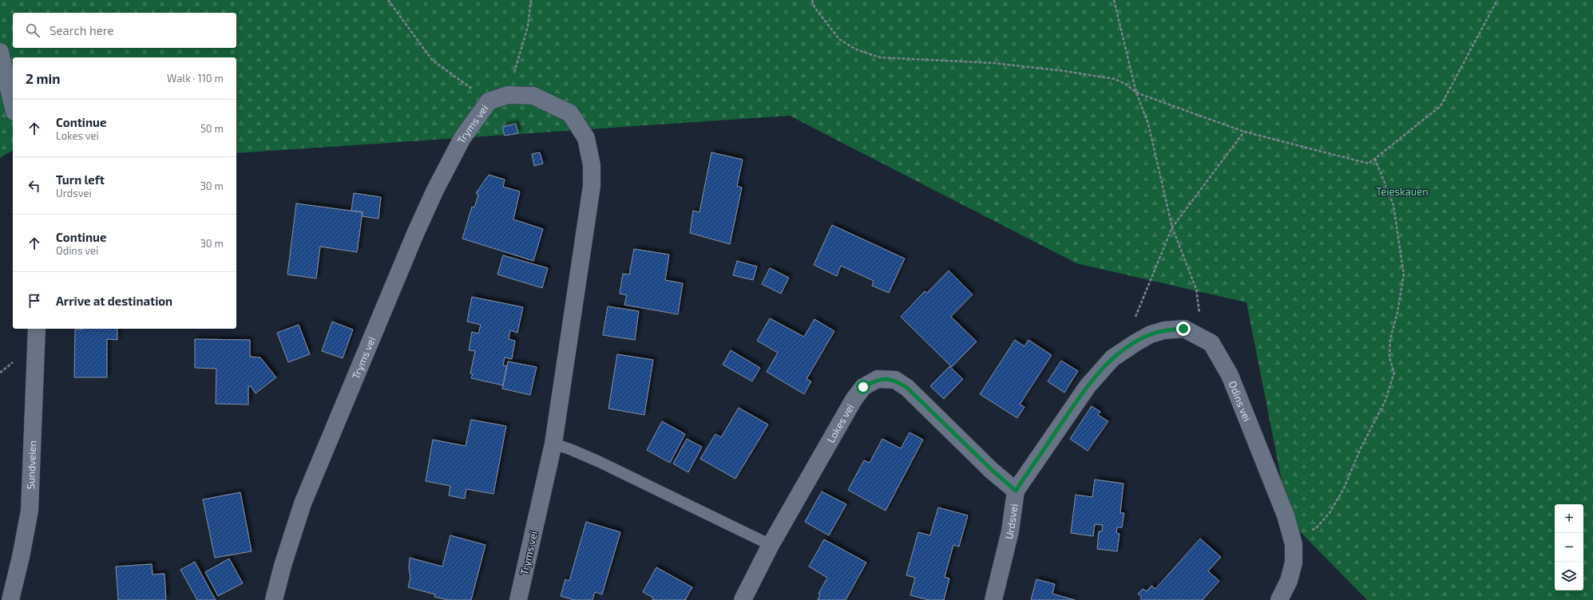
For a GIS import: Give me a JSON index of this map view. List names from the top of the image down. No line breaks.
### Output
{"streets":{"street":["Tryms vei","Odins vei","Lokes vei","Sundveien","Urdsvei"]},"crossings":[["Odins vei","Urdsvei"],["Lokes vei","Urdsvei"]],"parks":["Teieskauen"],"page":{"search":"Search here","heading":["2 min","Walk · 110 m"],"list":[["Continue","Lokes vei","50 m"],["Turn left","Urdsvei","30 m"],["Continue","Odins vei","30 m"],"Arrive at destination"],"map_buttons":["+","−"]}}
